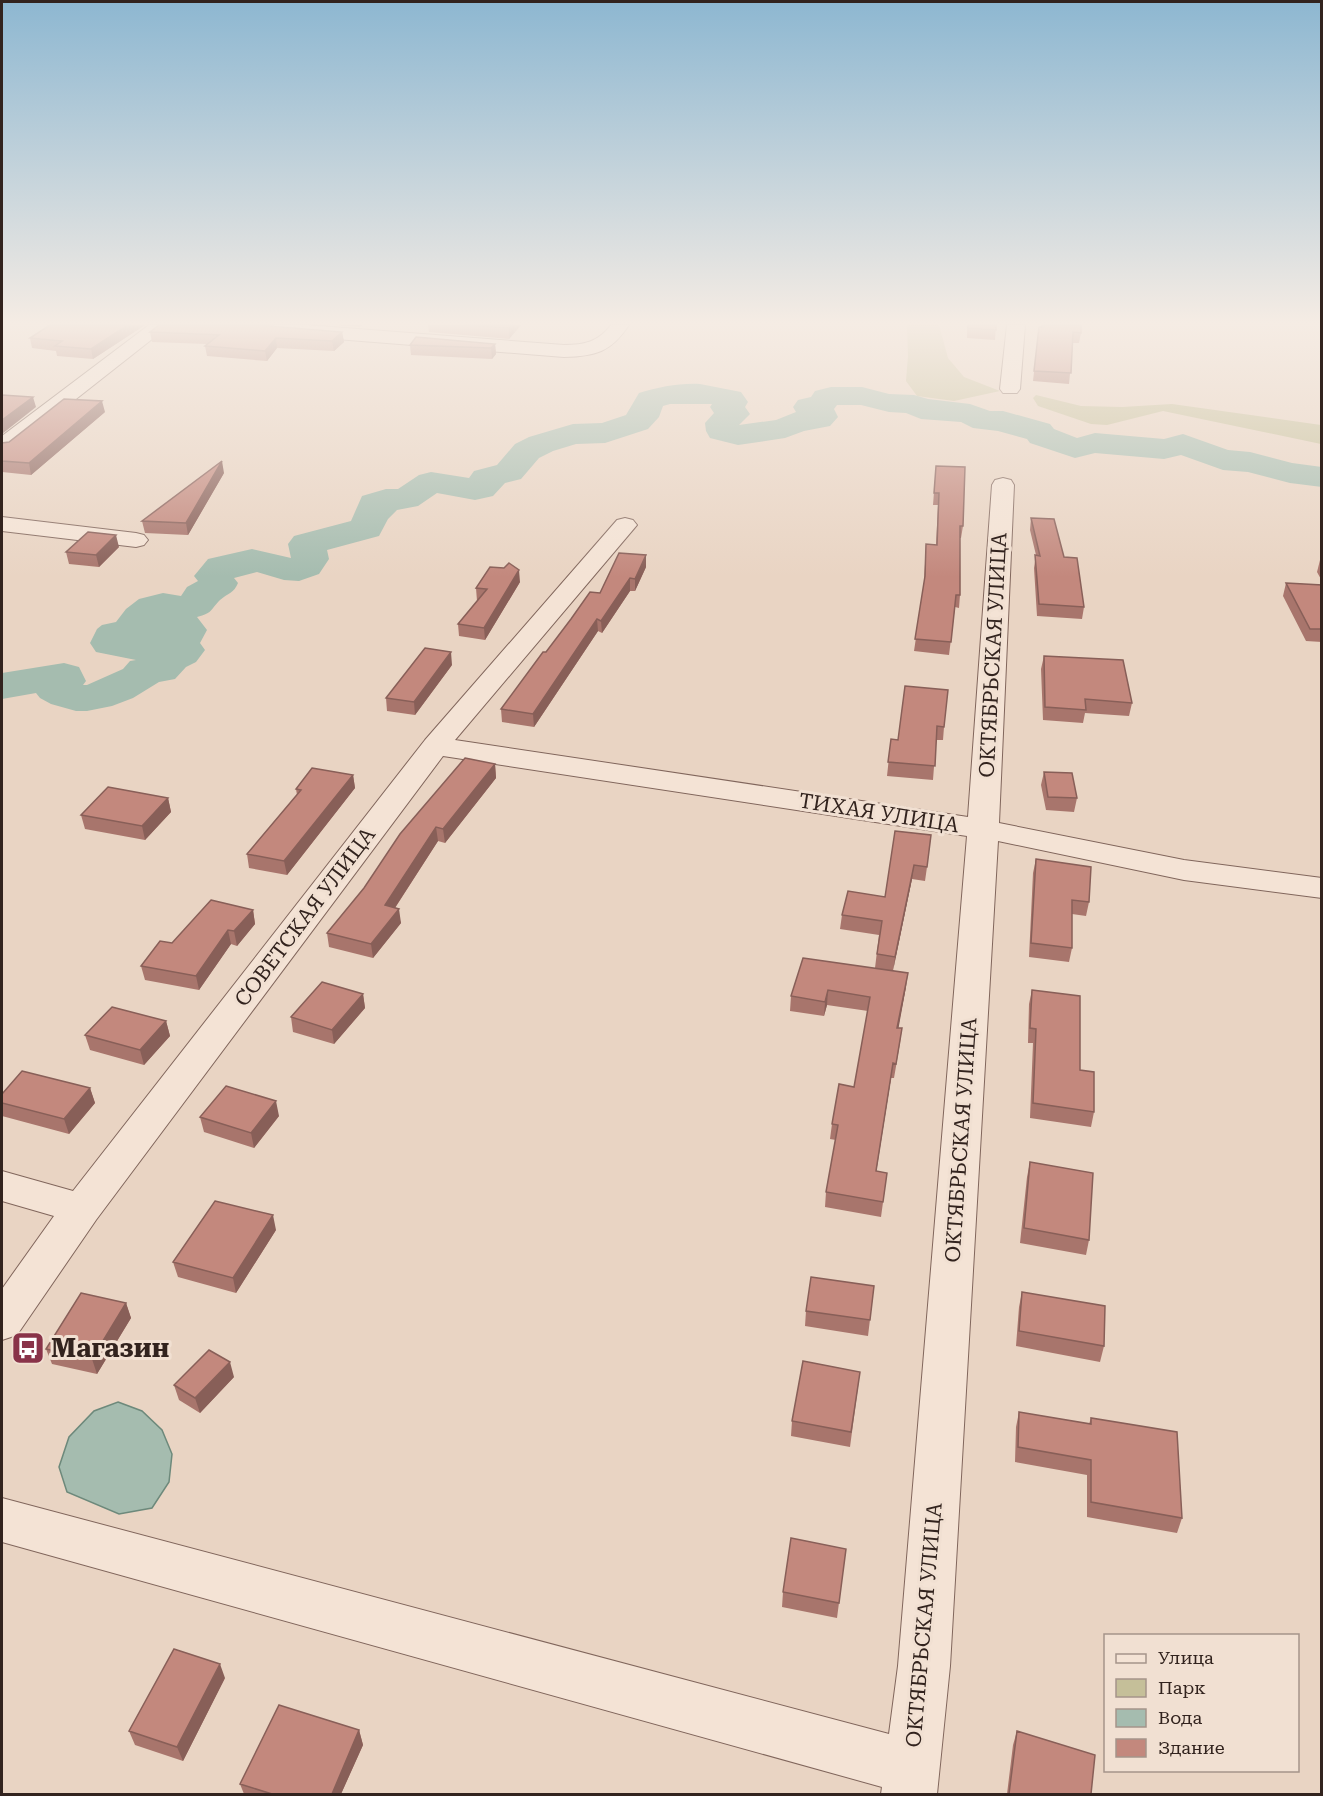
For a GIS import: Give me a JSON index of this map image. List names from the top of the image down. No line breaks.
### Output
{"streets":{"street":["ОКТЯБРЬСКАЯ УЛИЦА","ТИХАЯ УЛИЦА","СОВЕТСКАЯ УЛИЦА"]},"crossings":[["ОКТЯБРЬСКАЯ УЛИЦА","ТИХАЯ УЛИЦА"],["ТИХАЯ УЛИЦА","СОВЕТСКАЯ УЛИЦА"]],"places":{"bus stop":["Магазин"]},"legend":["Улица","Парк","Вода","Здание"]}
